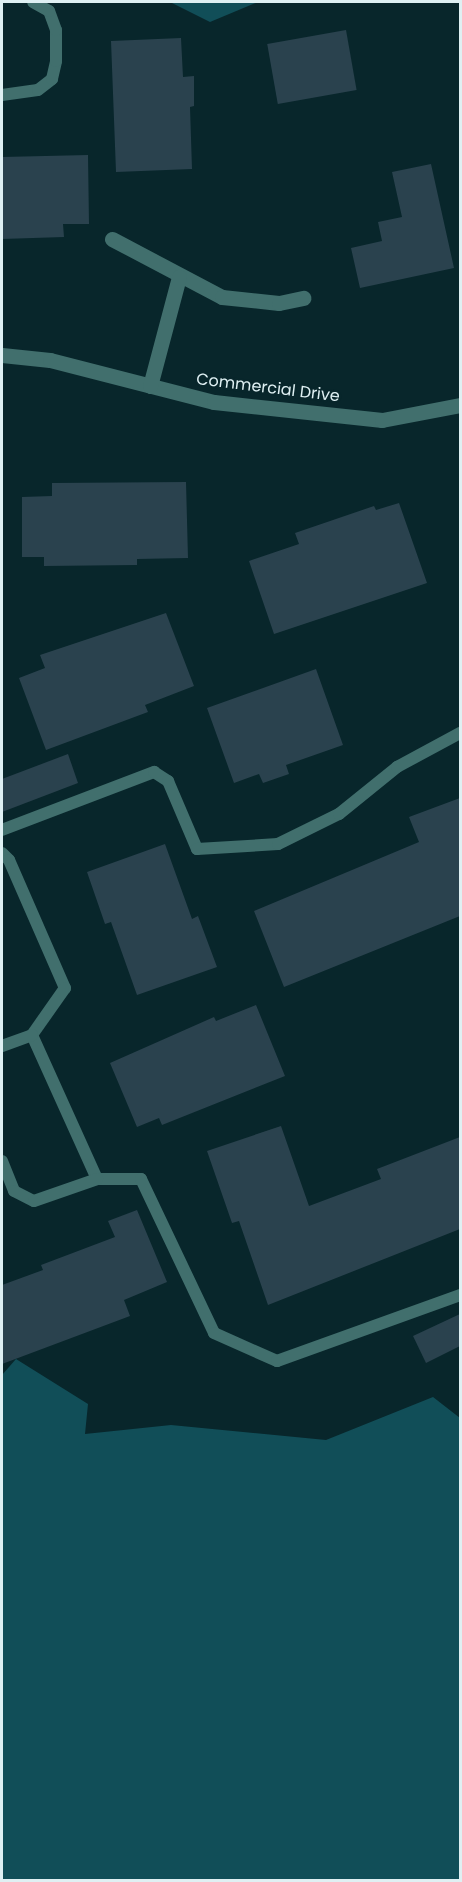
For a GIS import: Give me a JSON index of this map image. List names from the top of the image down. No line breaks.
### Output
{"streets":{"street":["Commercial Drive"]}}
